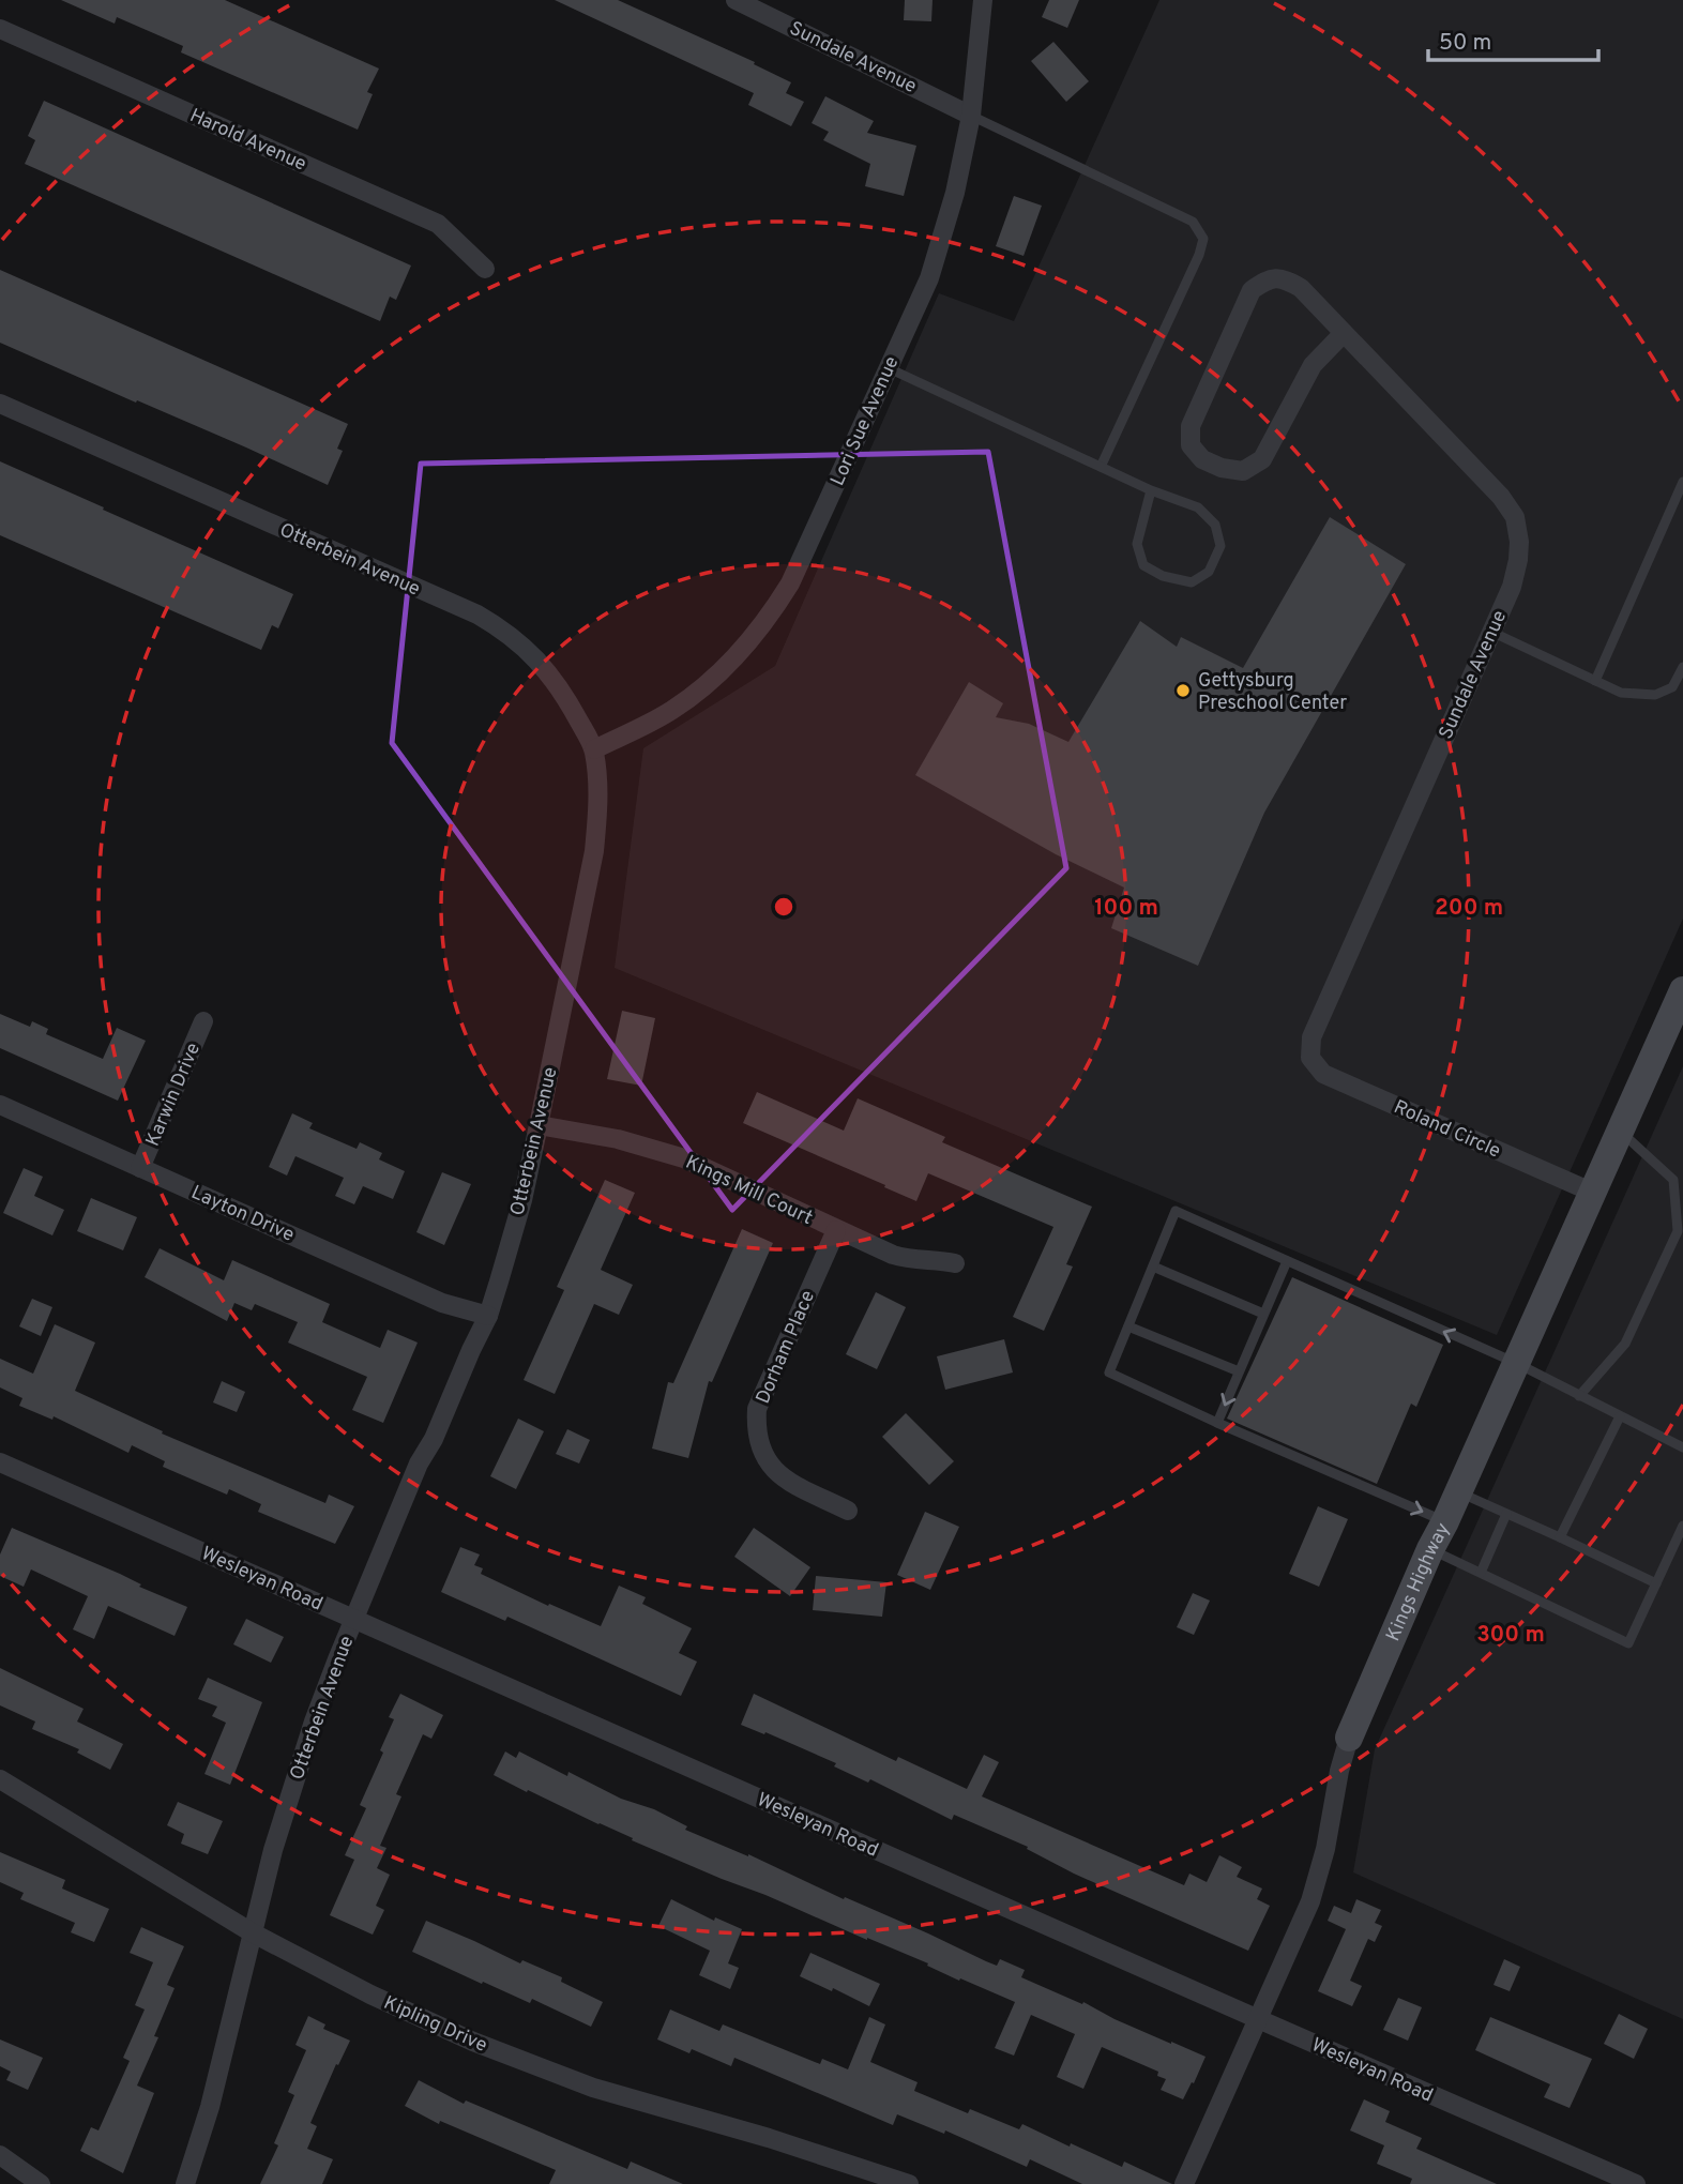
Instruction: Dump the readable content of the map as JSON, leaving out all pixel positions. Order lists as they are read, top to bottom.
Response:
{
  "streets": {
    "street": [
      "Sundale Avenue",
      "Harold Avenue",
      "Lori Sue Avenue",
      "Otterbein Avenue",
      "Karwin Drive",
      "Roland Circle",
      "Kings Mill Court",
      "Layton Drive",
      "Dorham Place",
      "Wesleyan Road",
      "Kings Highway",
      "Kipling Drive"
    ]
  },
  "crossings": [
    ["Sundale Avenue", "Lori Sue Avenue"],
    ["Sundale Avenue", "Roland Circle"],
    ["Lori Sue Avenue", "Otterbein Avenue"],
    ["Otterbein Avenue", "Kings Mill Court"],
    ["Otterbein Avenue", "Layton Drive"],
    ["Otterbein Avenue", "Wesleyan Road"],
    ["Otterbein Avenue", "Kipling Drive"],
    ["Karwin Drive", "Layton Drive"],
    ["Roland Circle", "Kings Highway"],
    ["Kings Mill Court", "Dorham Place"],
    ["Wesleyan Road", "Kings Highway"]
  ],
  "places": ["Gettysburg Preschool Center"],
  "scale_bar": "50 m",
  "rings": ["100 m", "200 m", "300 m"]
}
